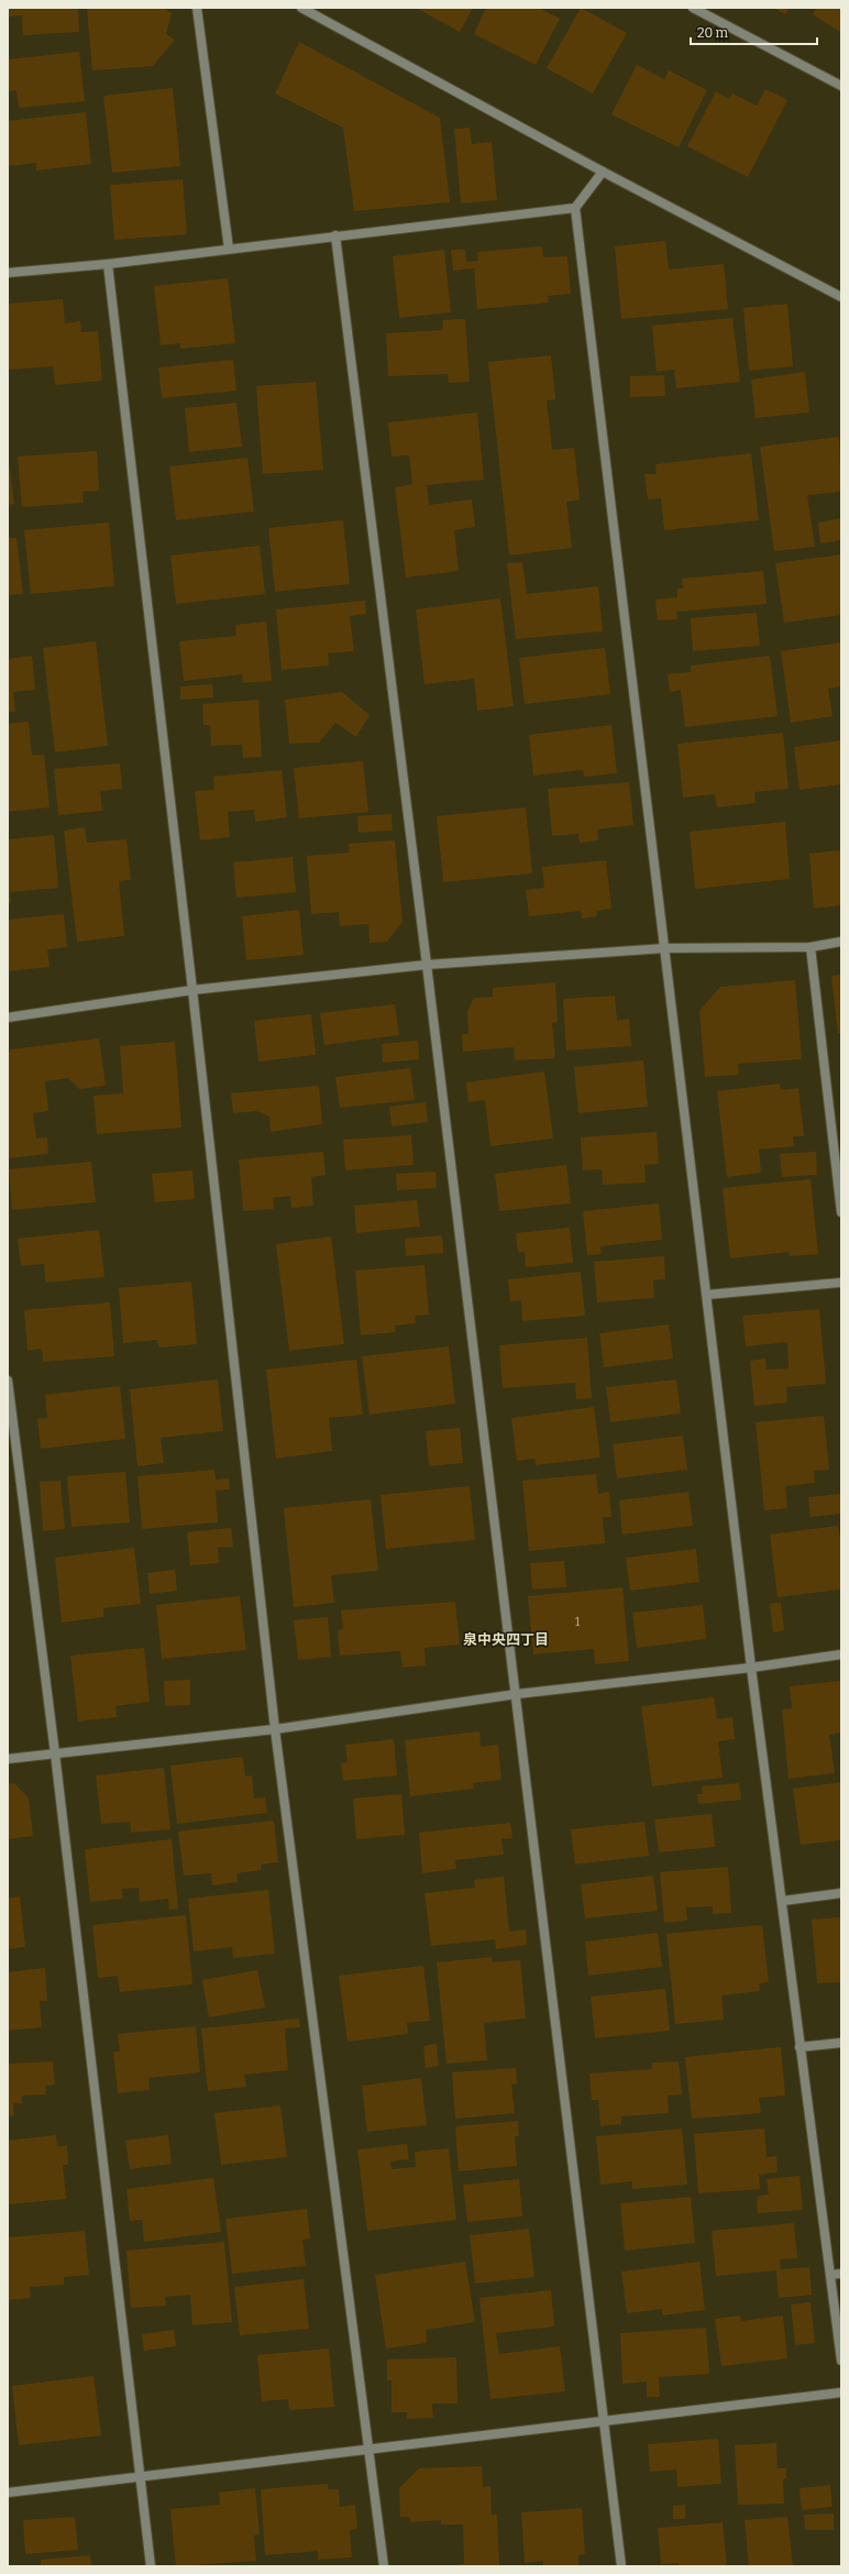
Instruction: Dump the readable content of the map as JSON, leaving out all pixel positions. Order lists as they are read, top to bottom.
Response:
{
  "districts": ["泉中央四丁目"],
  "house_numbers": ["1"],
  "scale_bar": "20 m"
}
